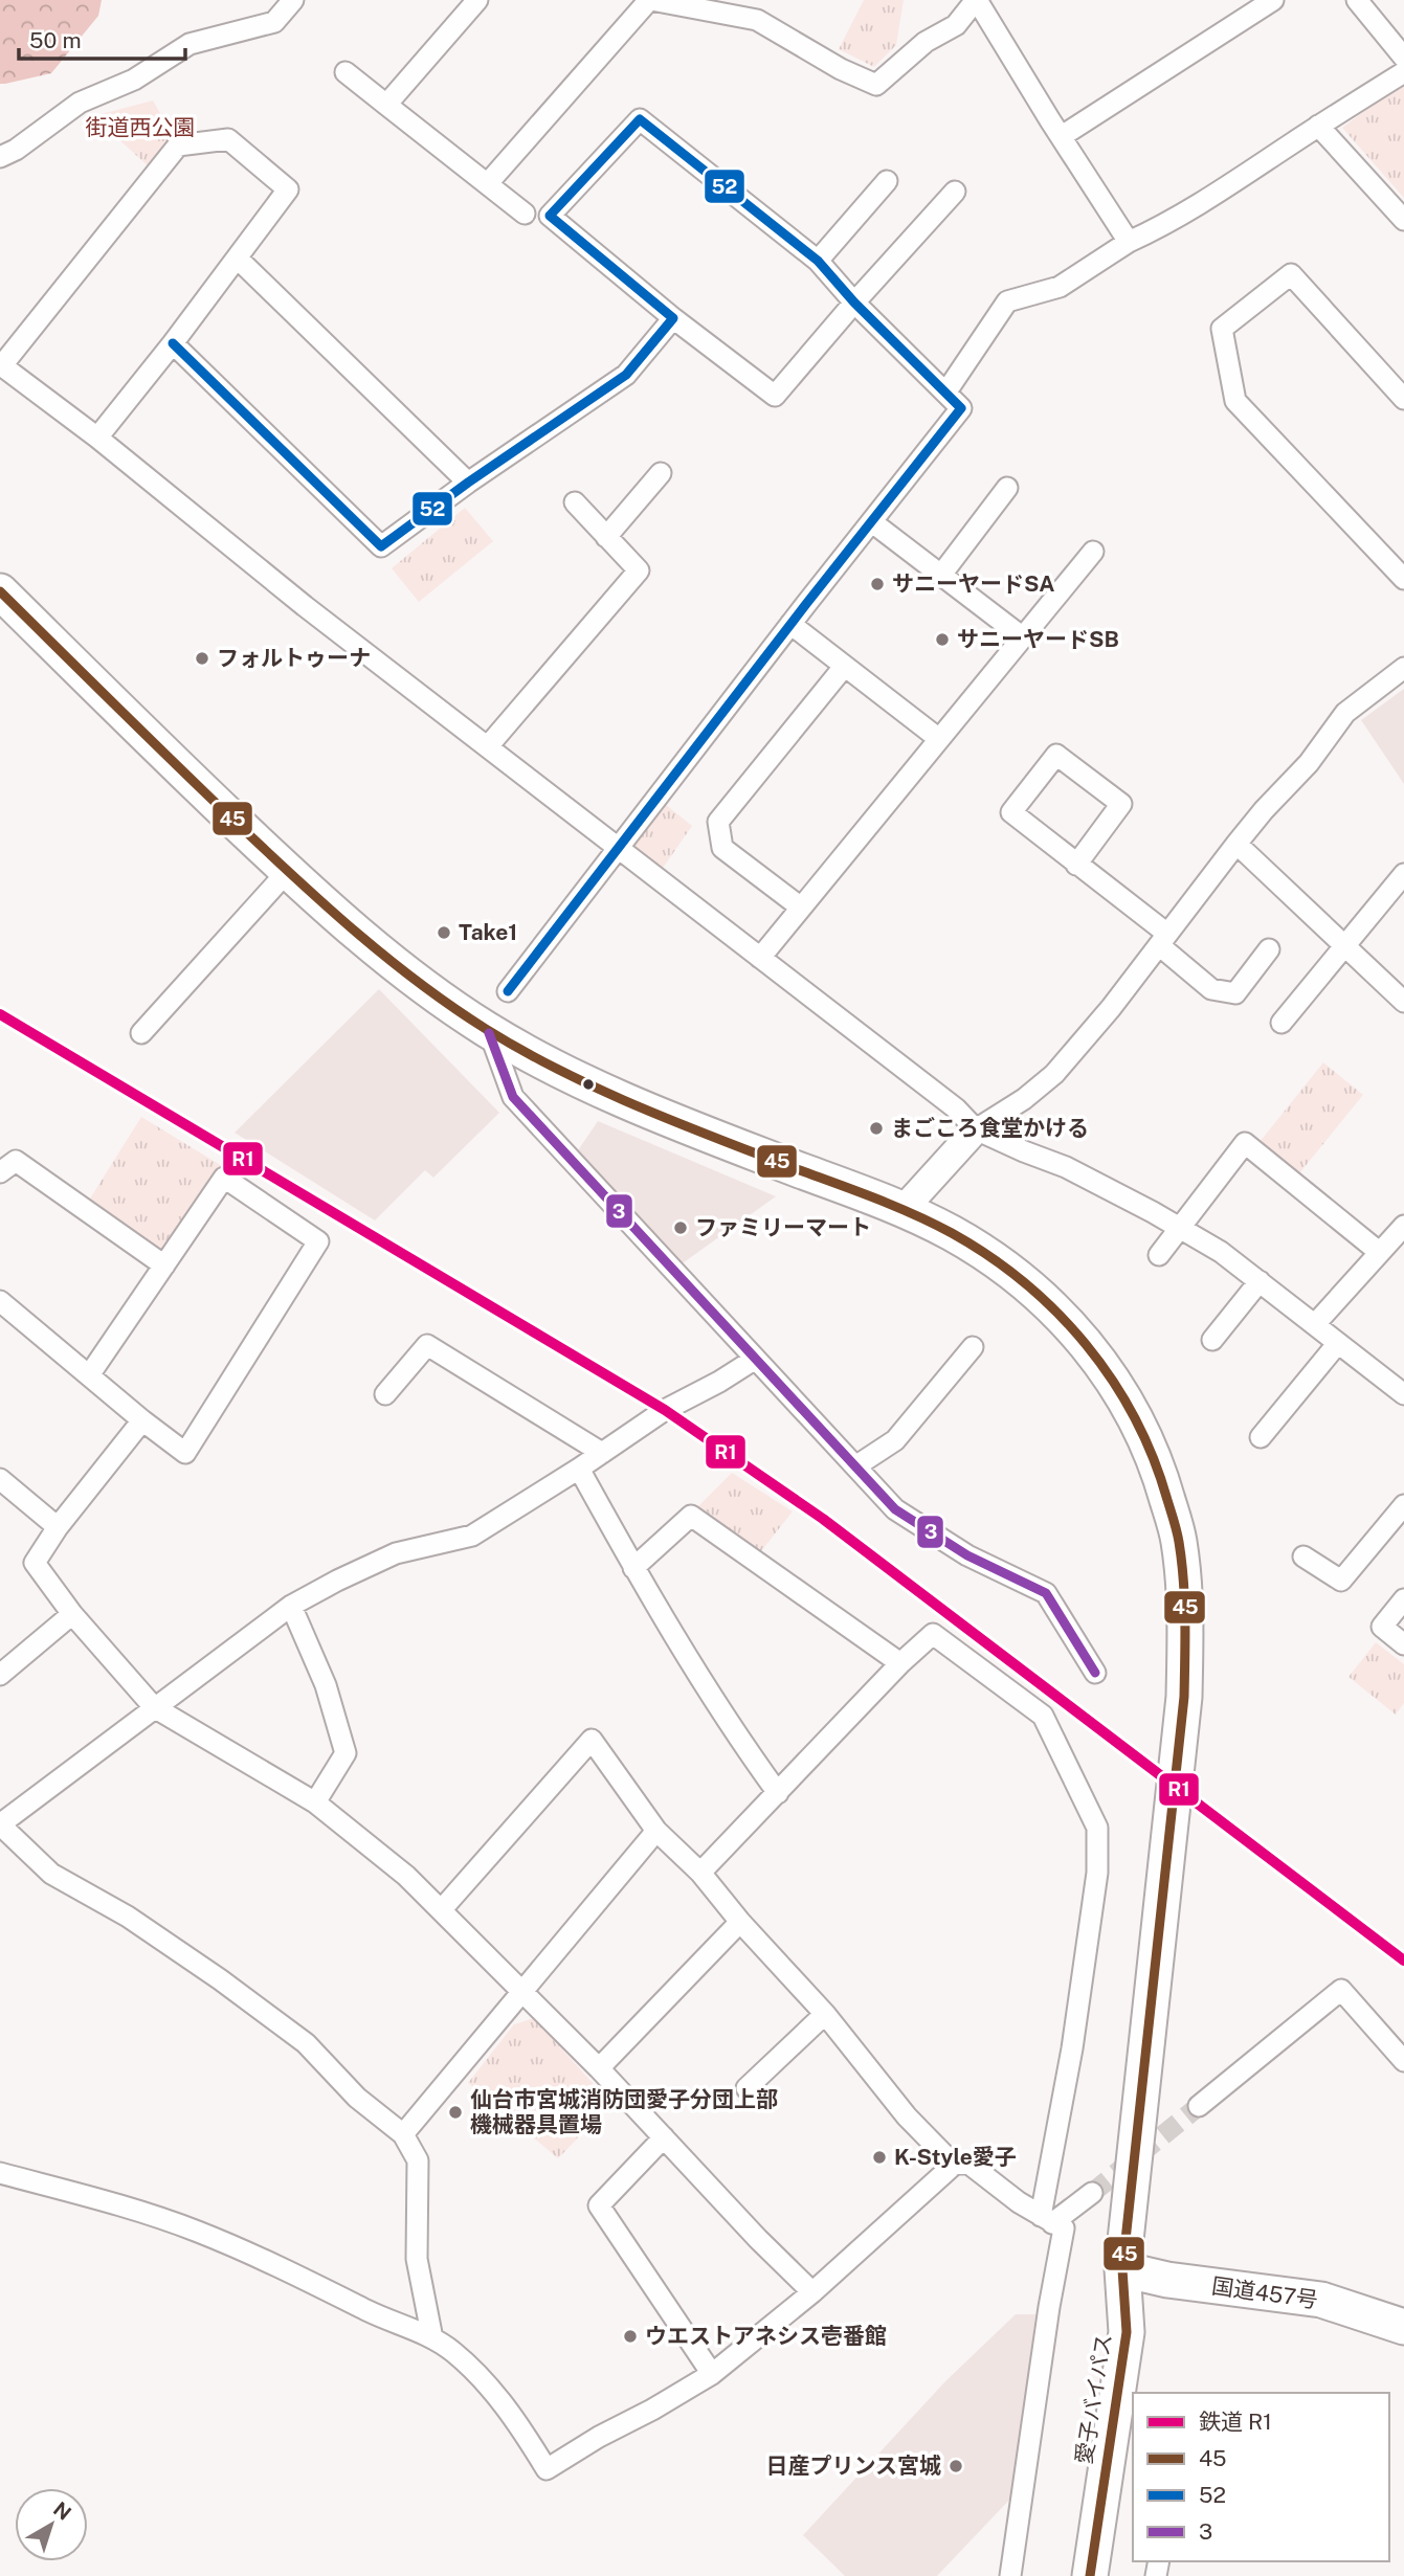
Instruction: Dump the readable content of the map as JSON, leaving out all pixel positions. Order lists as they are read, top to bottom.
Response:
{
  "streets": {
    "highway": ["国道457号", "愛子バイパス"]
  },
  "crossings": [
    ["国道457号", "愛子バイパス"]
  ],
  "parks": ["街道西公園"],
  "places": [
    "サニーヤードSA",
    "サニーヤードSB",
    "フォルトゥーナ",
    "Take1",
    "まごころ食堂かける",
    "ファミリーマート",
    "仙台市宮城消防団愛子分団上部 機械器具置場",
    "K-Style愛子",
    "ウエストアネシス壱番館",
    "日産プリンス宮城"
  ],
  "lines": [
    "transit line 52",
    "transit line 45",
    "rail line R1",
    "transit line 3"
  ],
  "legend": [
    "鉄道 R1",
    "45",
    "52",
    "3"
  ],
  "scale_bar": "50 m",
  "north": "top right"
}
